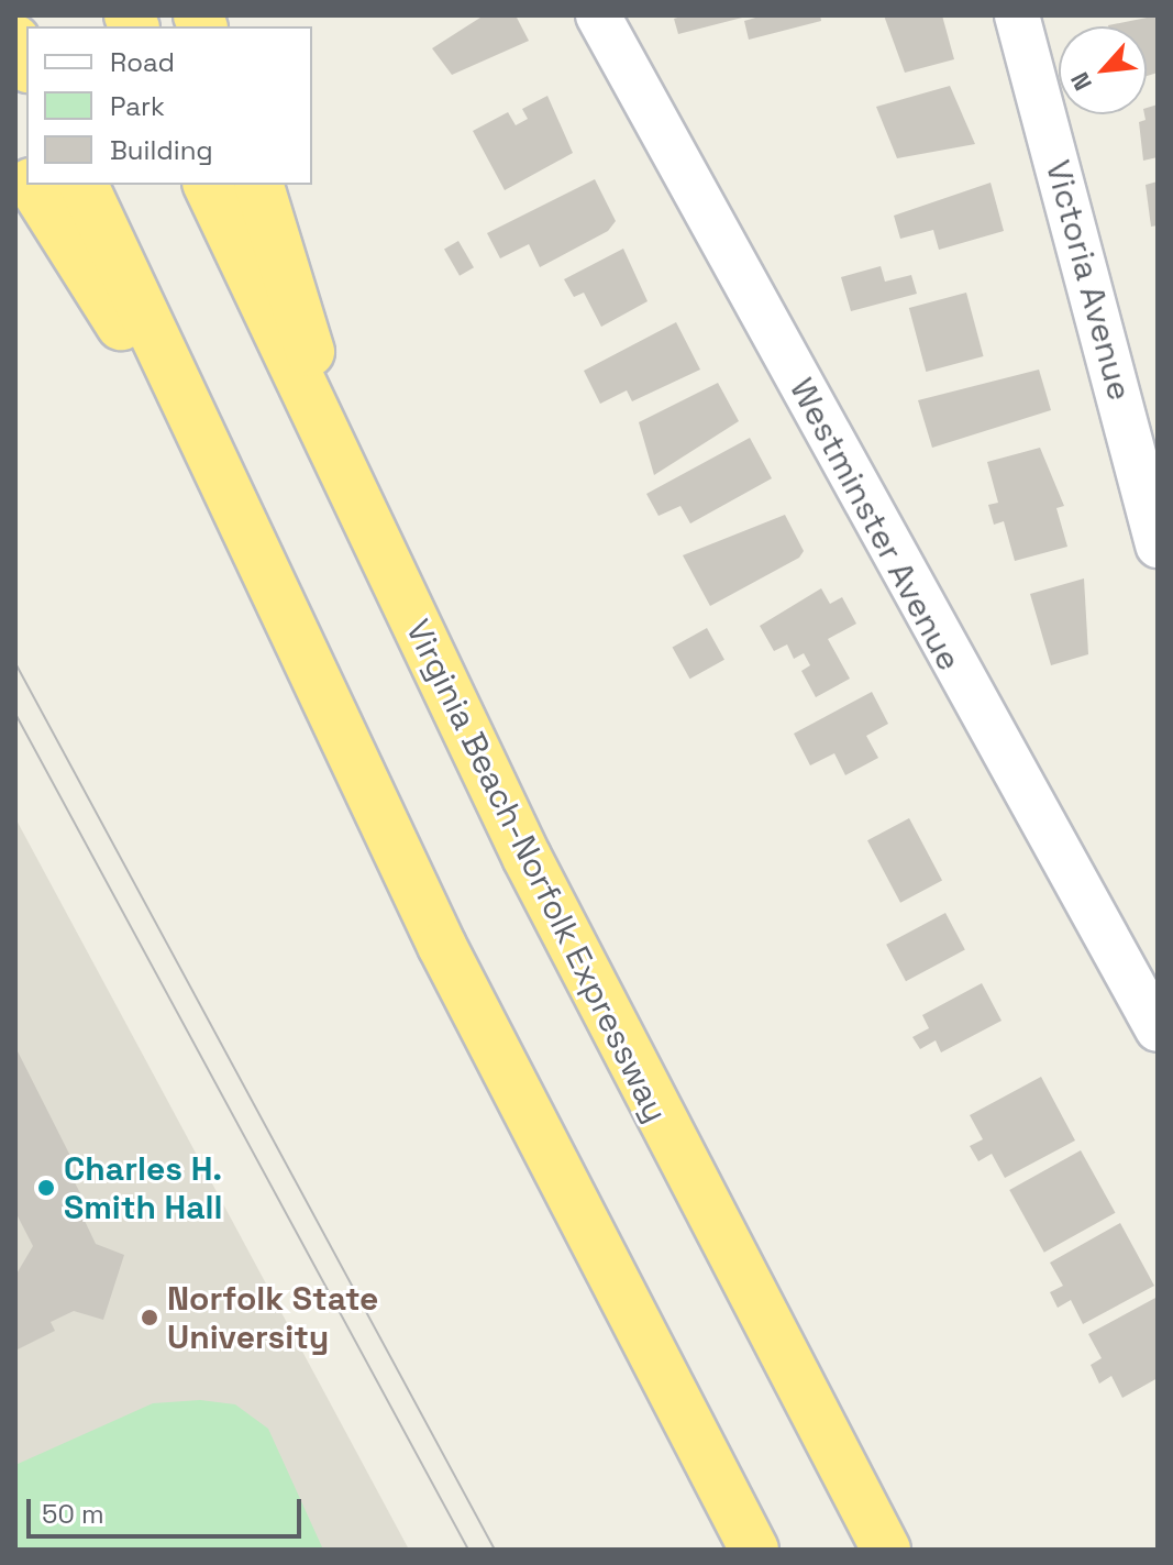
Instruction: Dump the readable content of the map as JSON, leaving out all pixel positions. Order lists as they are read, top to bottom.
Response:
{
  "streets": {
    "highway": ["Virginia Beach-Norfolk Expressway"],
    "street": ["Victoria Avenue", "Westminster Avenue"]
  },
  "places": ["Charles H. Smith Hall", "Norfolk State University"],
  "legend": ["Road", "Park", "Building"],
  "scale_bar": "50 m",
  "north": "bottom left"
}
